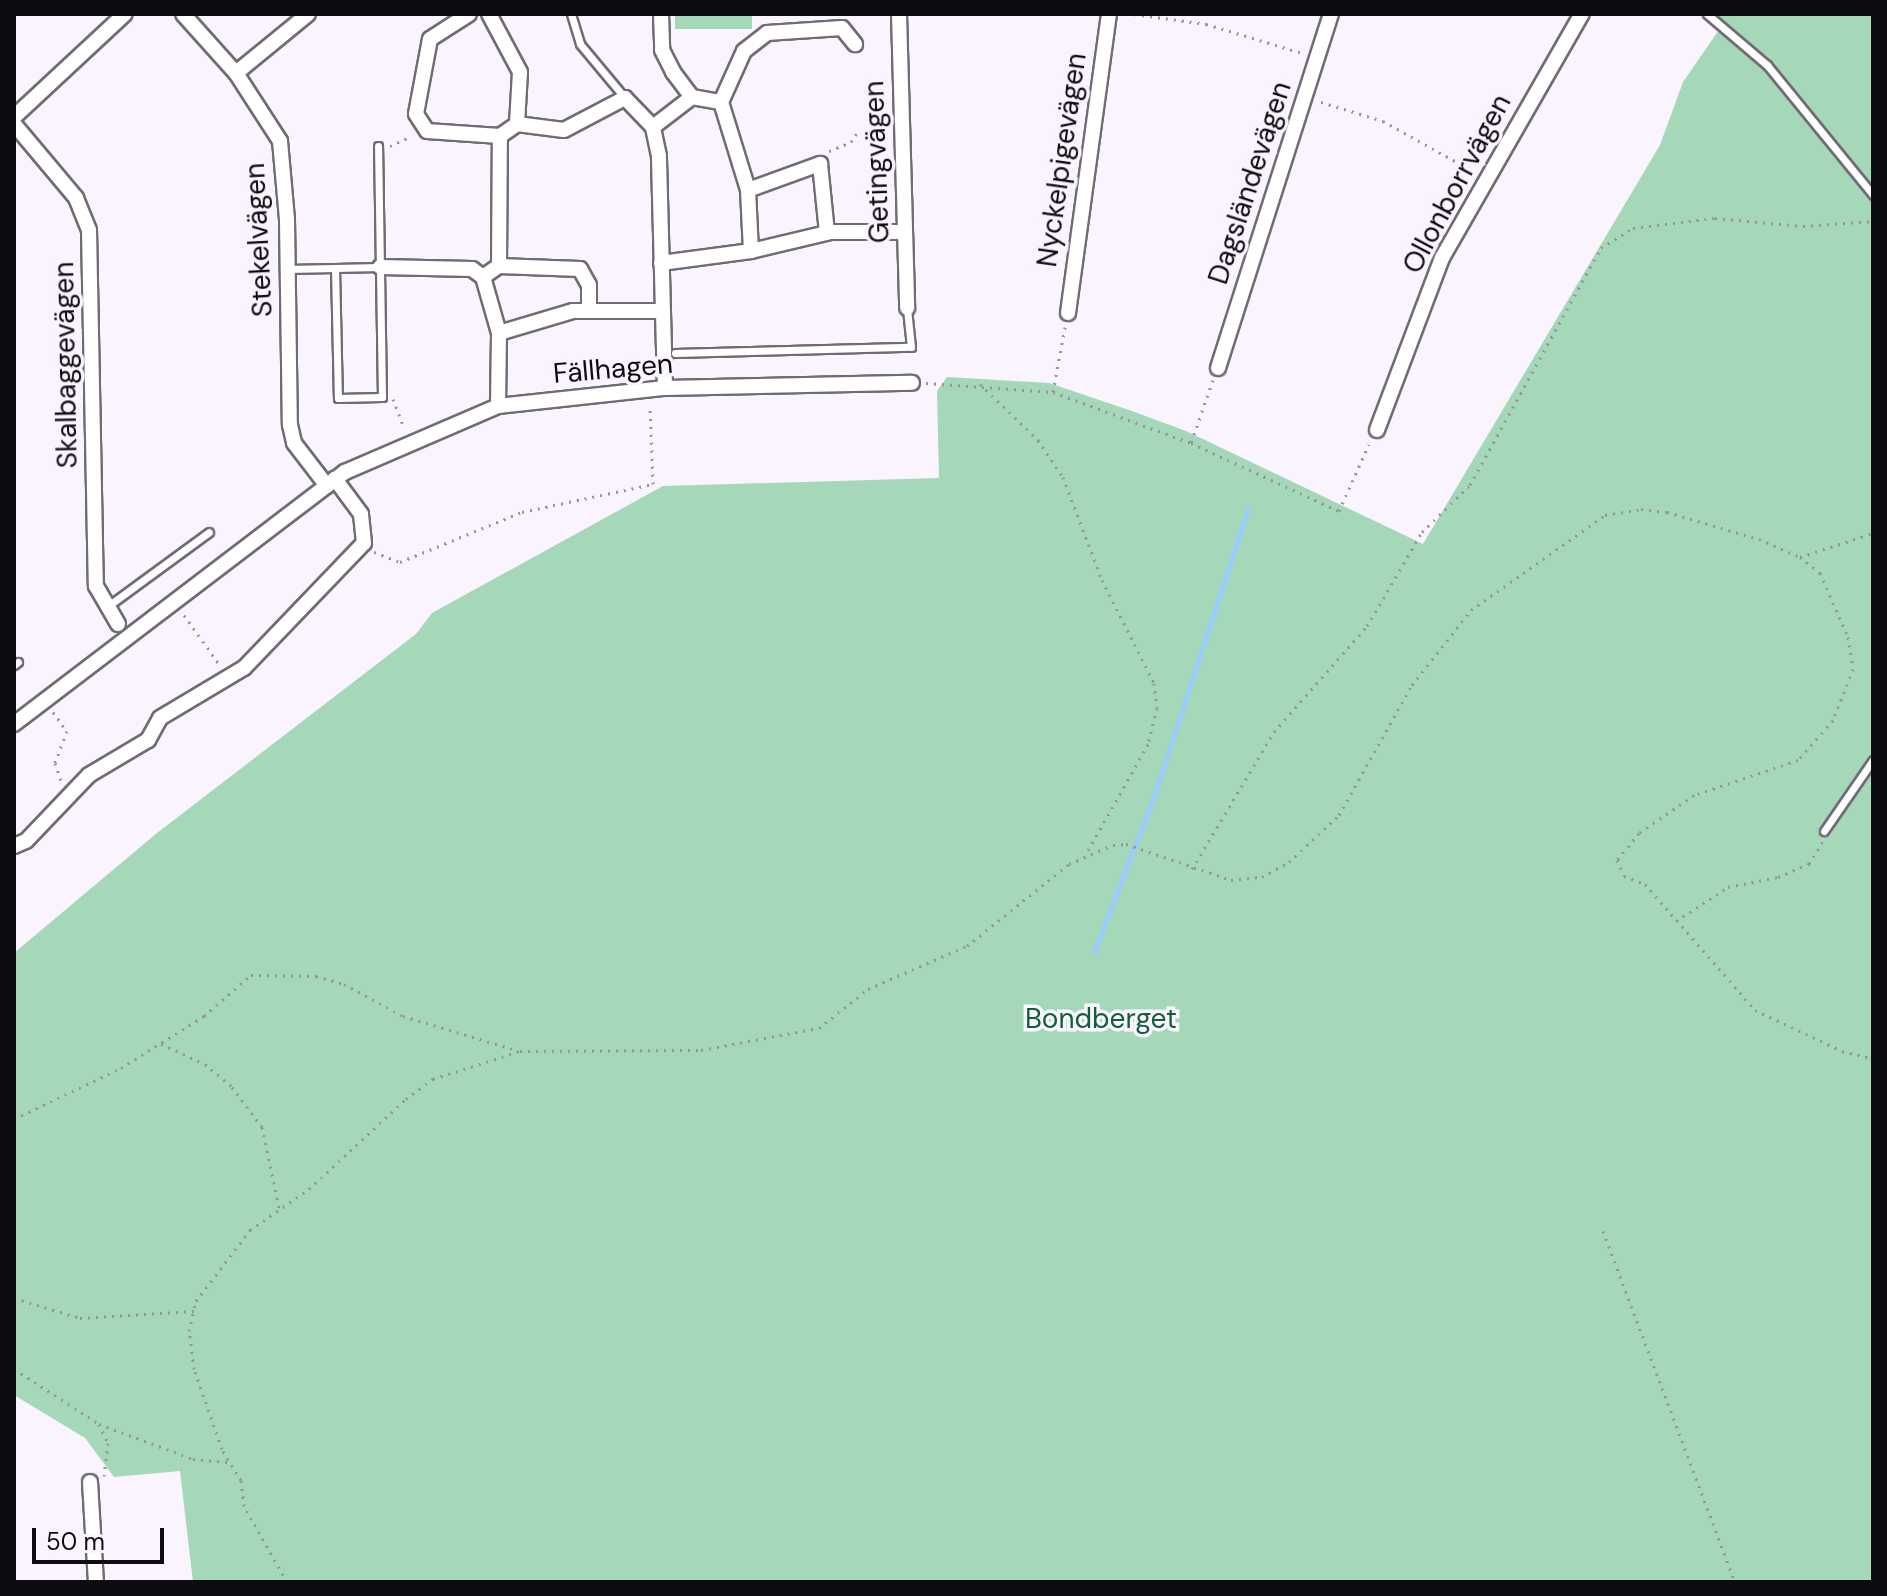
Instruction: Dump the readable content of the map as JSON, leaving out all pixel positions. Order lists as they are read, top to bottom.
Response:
{
  "streets": {
    "street": [
      "Nyckelpigevägen",
      "Getingvägen",
      "Dagsländevägen",
      "Ollonborrvägen",
      "Stekelvägen",
      "Skalbaggevägen",
      "Fällhagen"
    ]
  },
  "crossings": [
    ["Stekelvägen", "Fällhagen"]
  ],
  "parks": ["Bondberget"],
  "scale_bar": "50 m"
}
